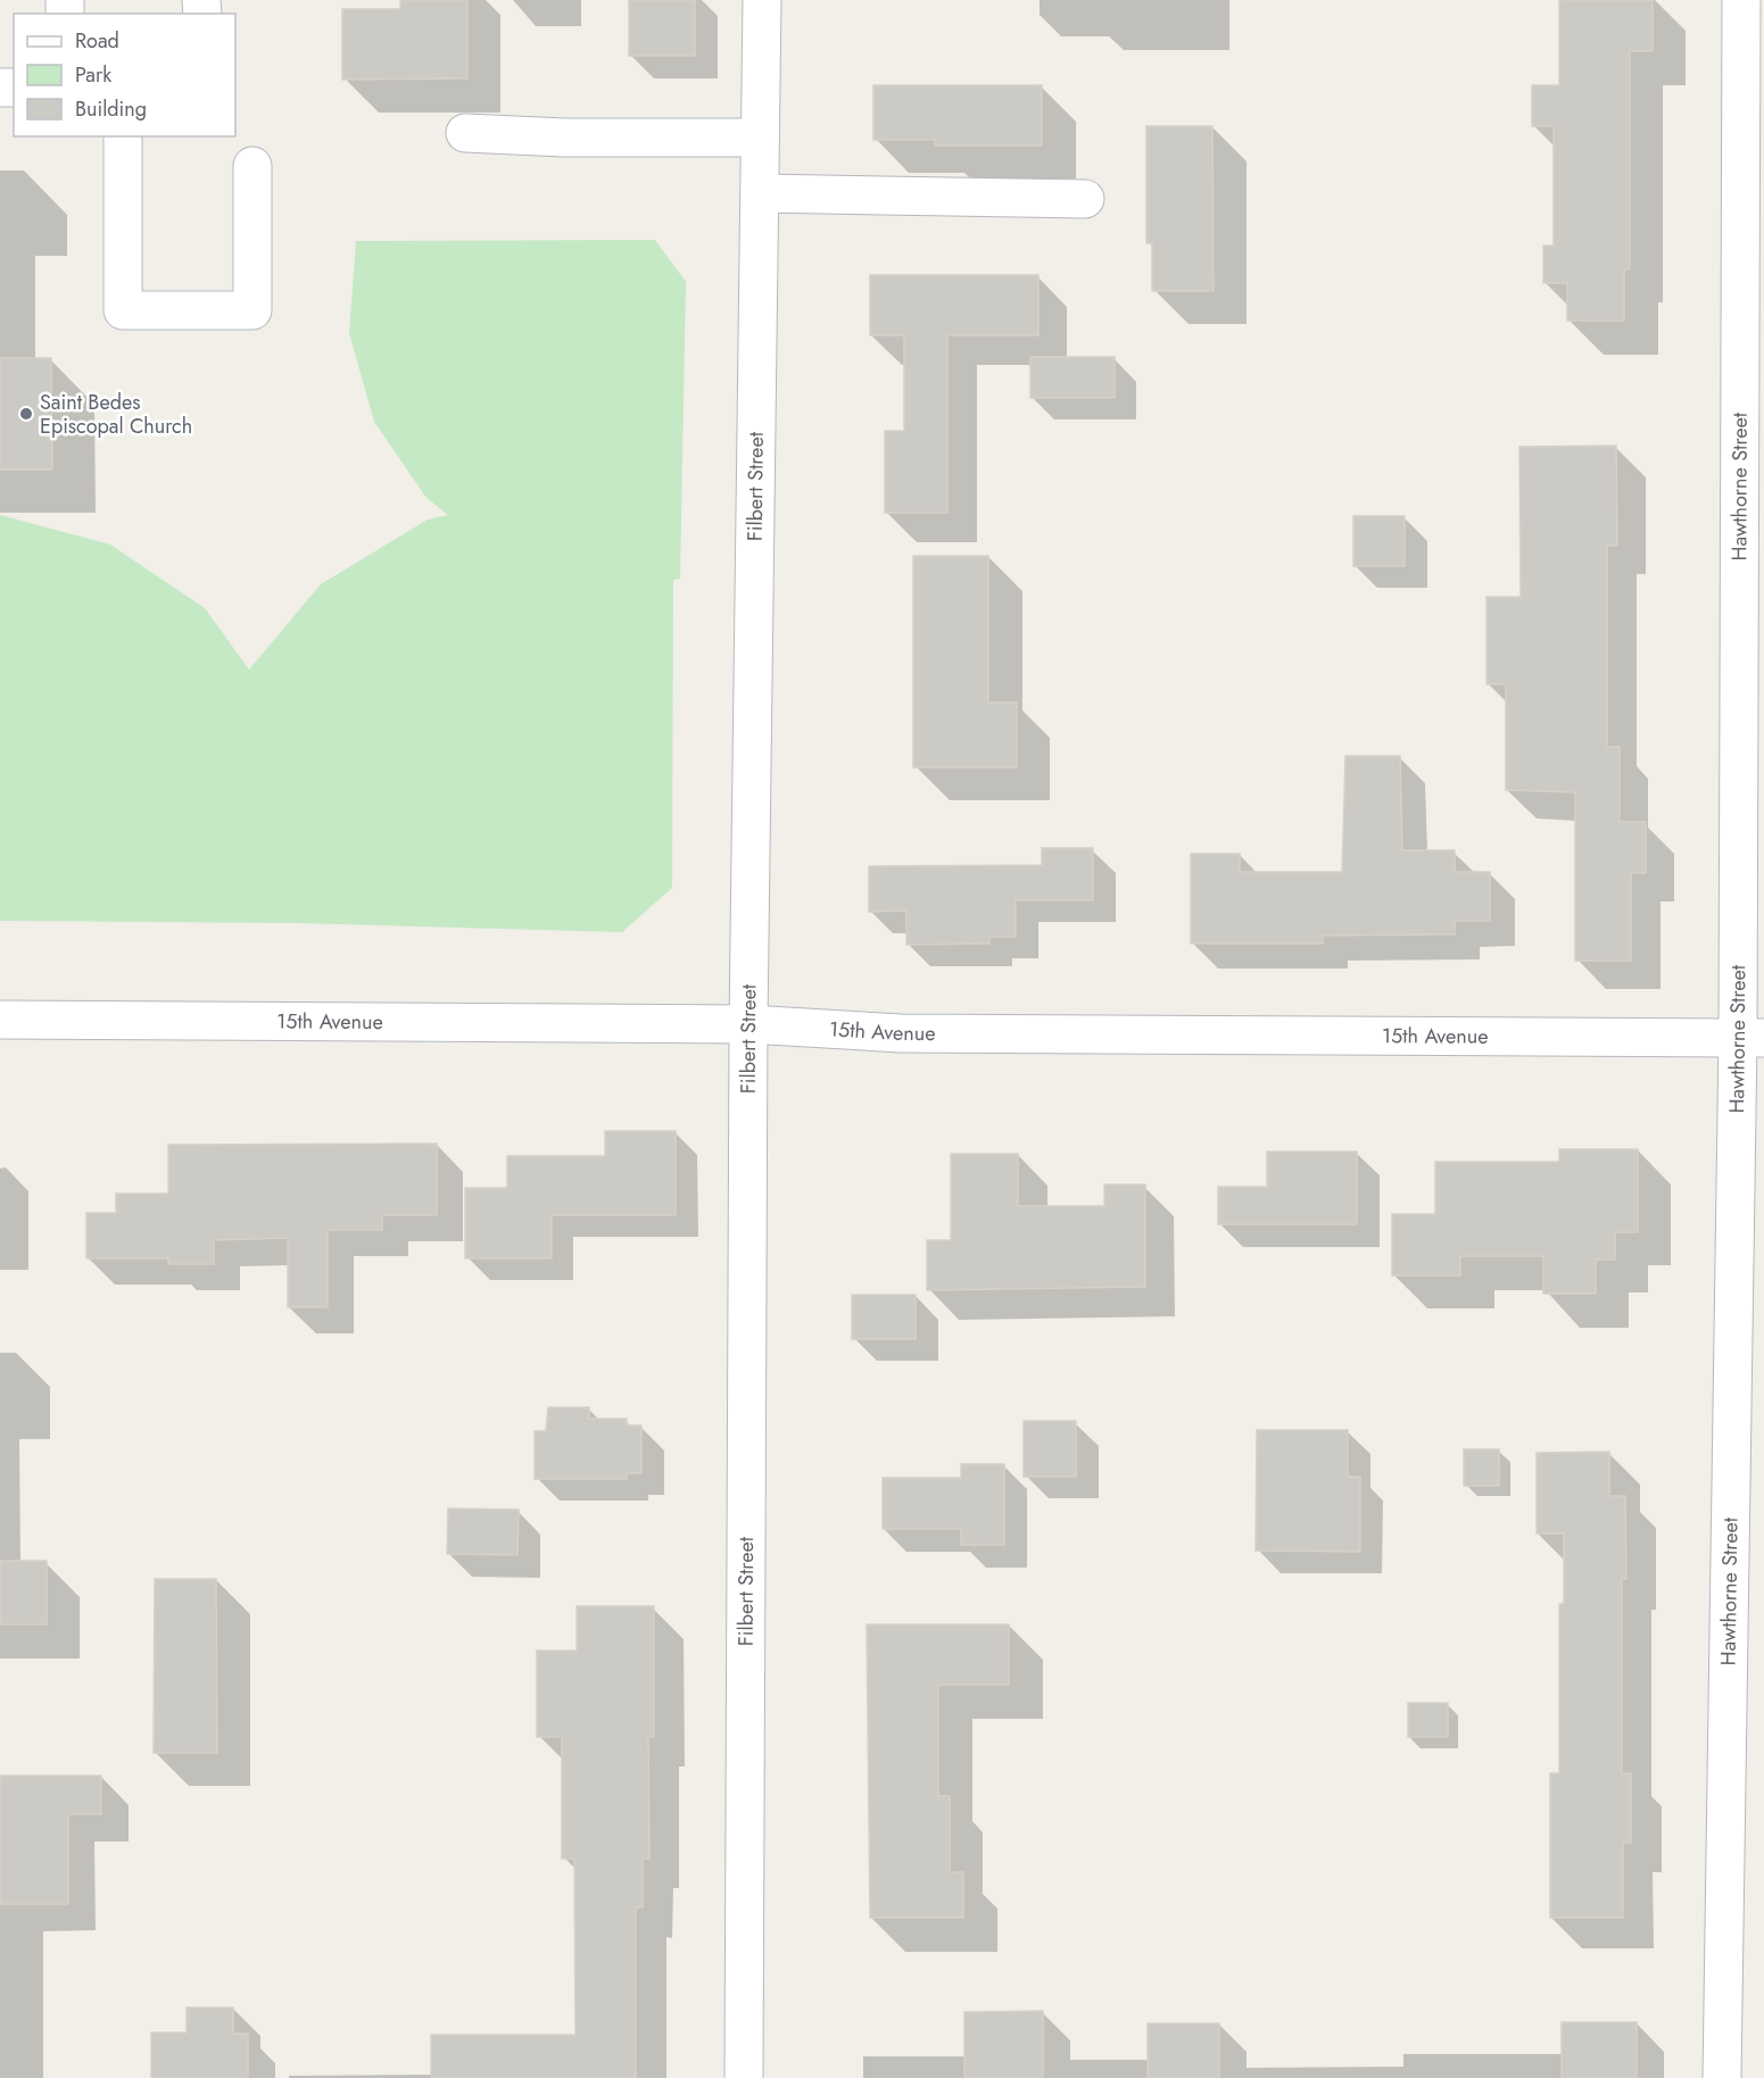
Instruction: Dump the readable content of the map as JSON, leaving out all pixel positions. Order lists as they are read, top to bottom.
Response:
{
  "streets": {
    "street": ["Filbert Street", "Hawthorne Street", "15th Avenue"]
  },
  "crossings": [
    ["Filbert Street", "15th Avenue"],
    ["Hawthorne Street", "15th Avenue"]
  ],
  "places": ["Saint Bedes Episcopal Church"],
  "legend": ["Road", "Park", "Building"]
}
